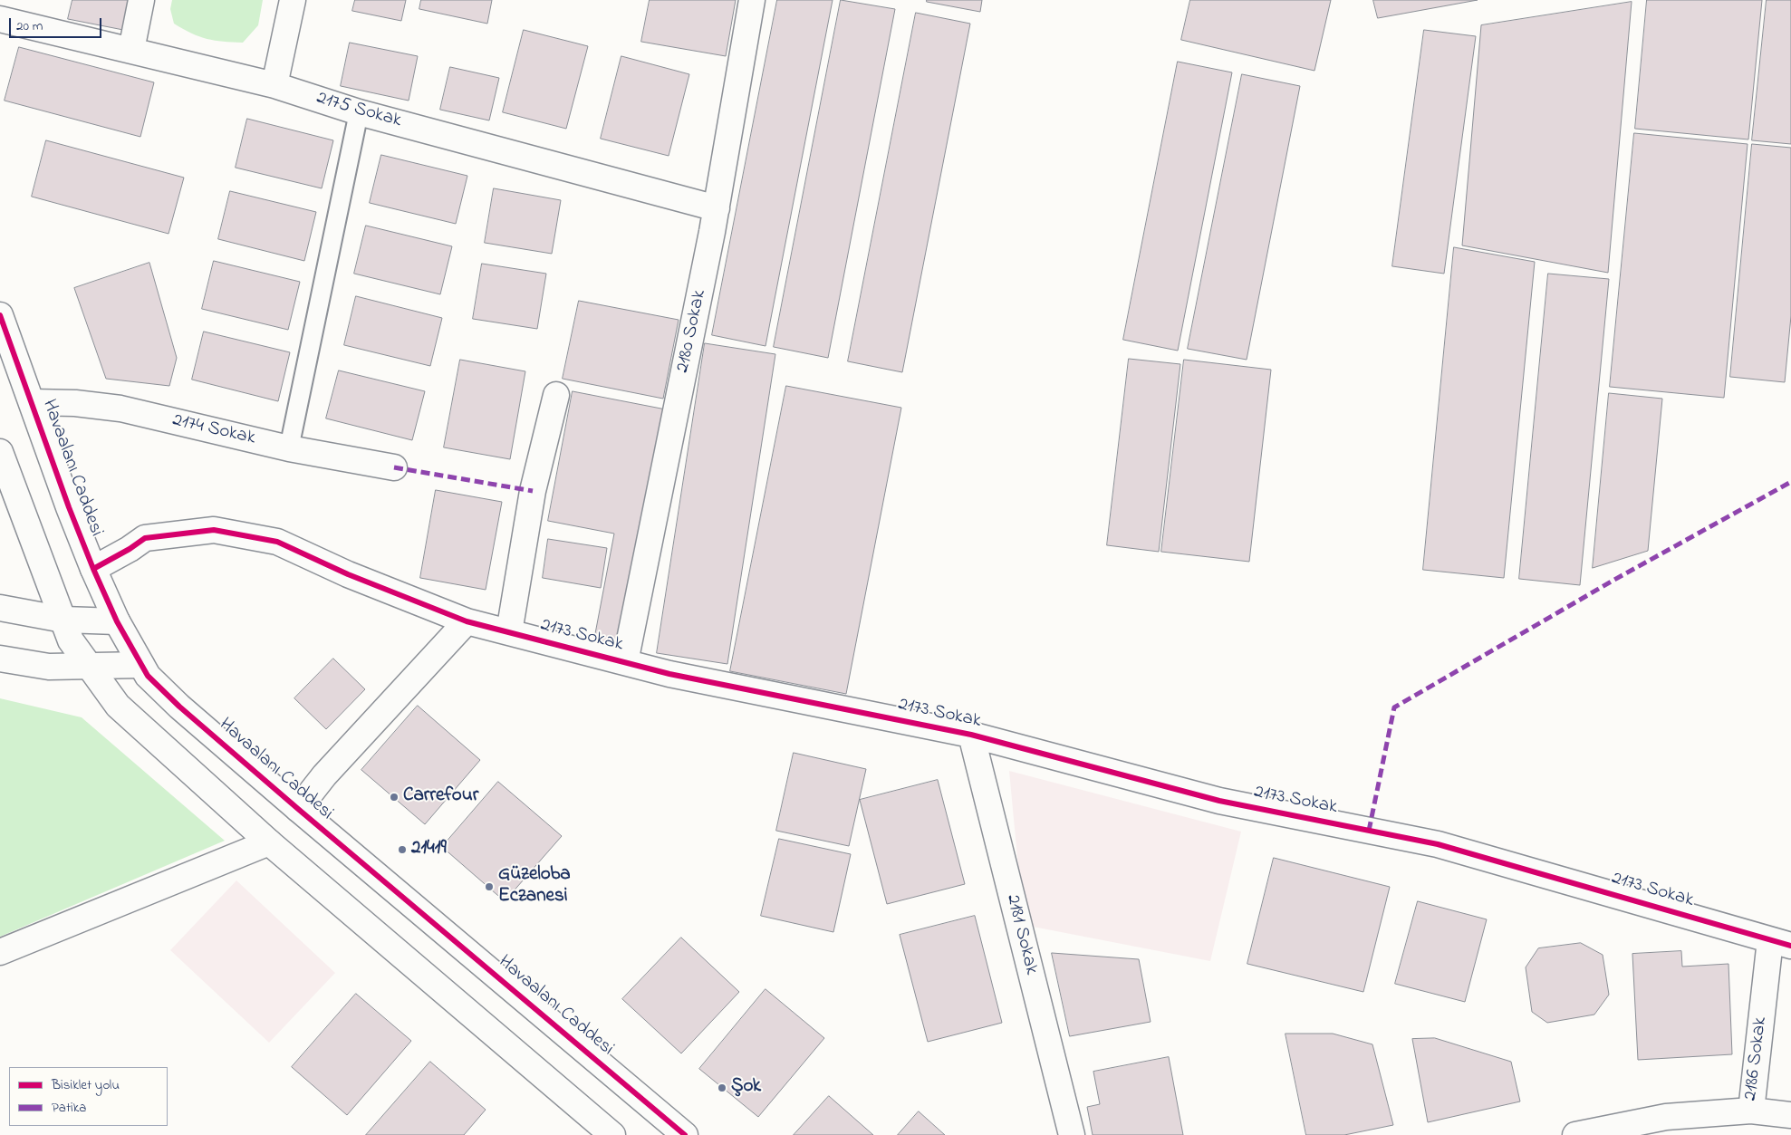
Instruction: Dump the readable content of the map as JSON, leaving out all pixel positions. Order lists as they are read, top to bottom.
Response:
{
  "streets": {
    "street": [
      "2175 Sokak",
      "2180 Sokak",
      "2174 Sokak",
      "Havaalanı Caddesi",
      "2173 Sokak",
      "2181 Sokak",
      "2186 Sokak"
    ]
  },
  "crossings": [
    ["2175 Sokak", "2180 Sokak"],
    ["2180 Sokak", "2173 Sokak"],
    ["2174 Sokak", "Havaalanı Caddesi"],
    ["Havaalanı Caddesi", "2173 Sokak"],
    ["2173 Sokak", "2181 Sokak"],
    ["2173 Sokak", "2186 Sokak"]
  ],
  "places": [
    "Carrefour",
    "21419",
    "Güzeloba Eczanesi",
    "Şok"
  ],
  "legend": ["Bisiklet yolu", "Patika"],
  "scale_bar": "20 m"
}
